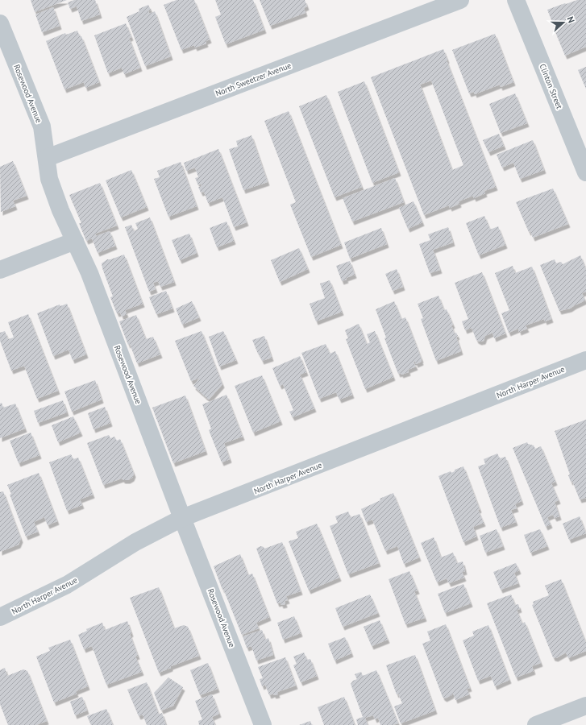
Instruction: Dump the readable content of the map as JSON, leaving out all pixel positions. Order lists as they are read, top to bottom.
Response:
{
  "streets": {
    "street": [
      "North Sweetzer Avenue",
      "Clinton Street",
      "Rosewood Avenue",
      "North Harper Avenue"
    ]
  },
  "crossings": [
    ["North Sweetzer Avenue", "Rosewood Avenue"],
    ["Rosewood Avenue", "North Harper Avenue"]
  ],
  "north": "right"
}
